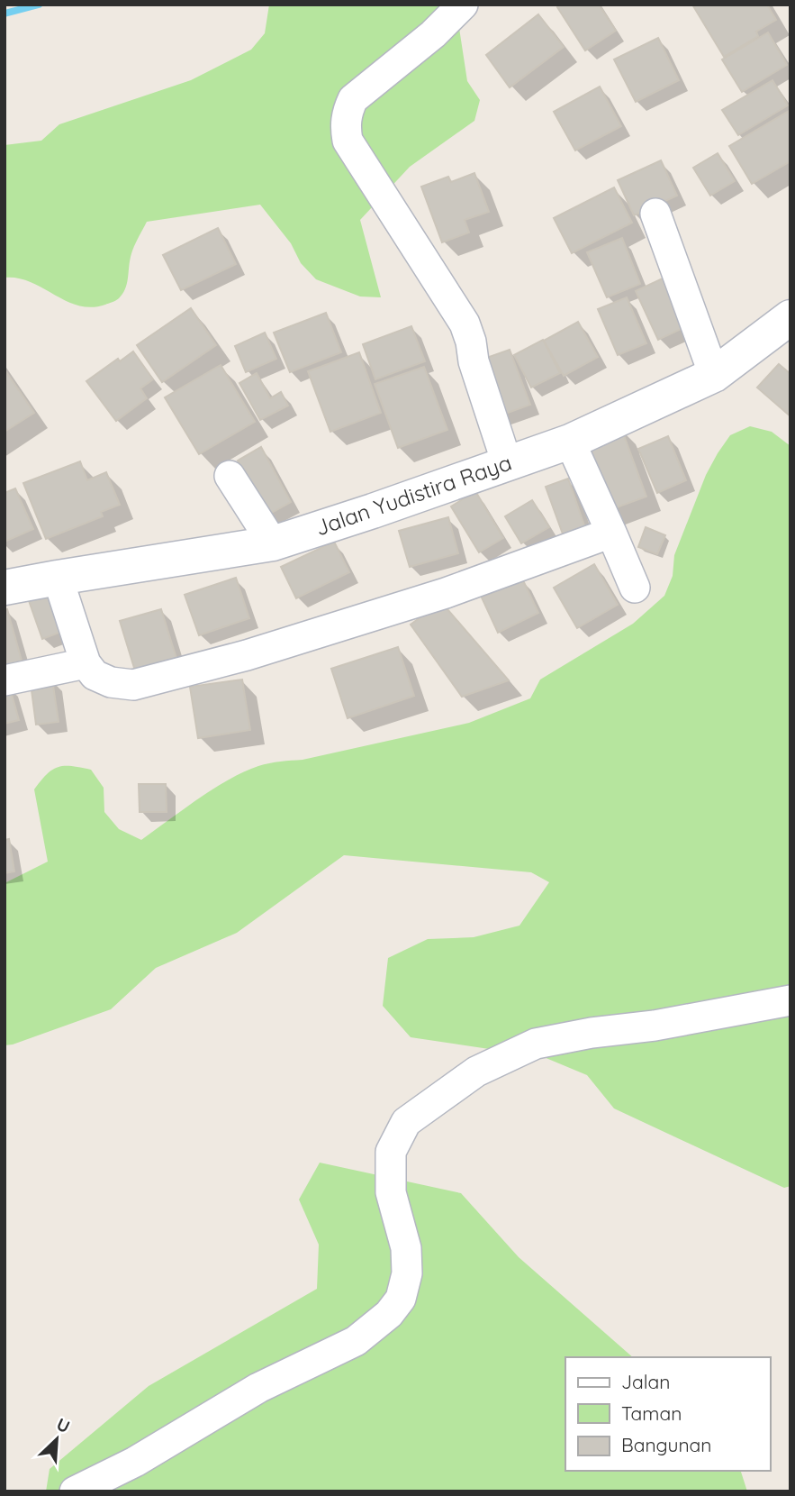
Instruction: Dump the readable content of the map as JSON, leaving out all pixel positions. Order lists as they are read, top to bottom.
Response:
{
  "streets": {
    "street": ["Jalan Yudistira Raya"]
  },
  "legend": ["Jalan", "Taman", "Bangunan"],
  "north": "top right"
}
